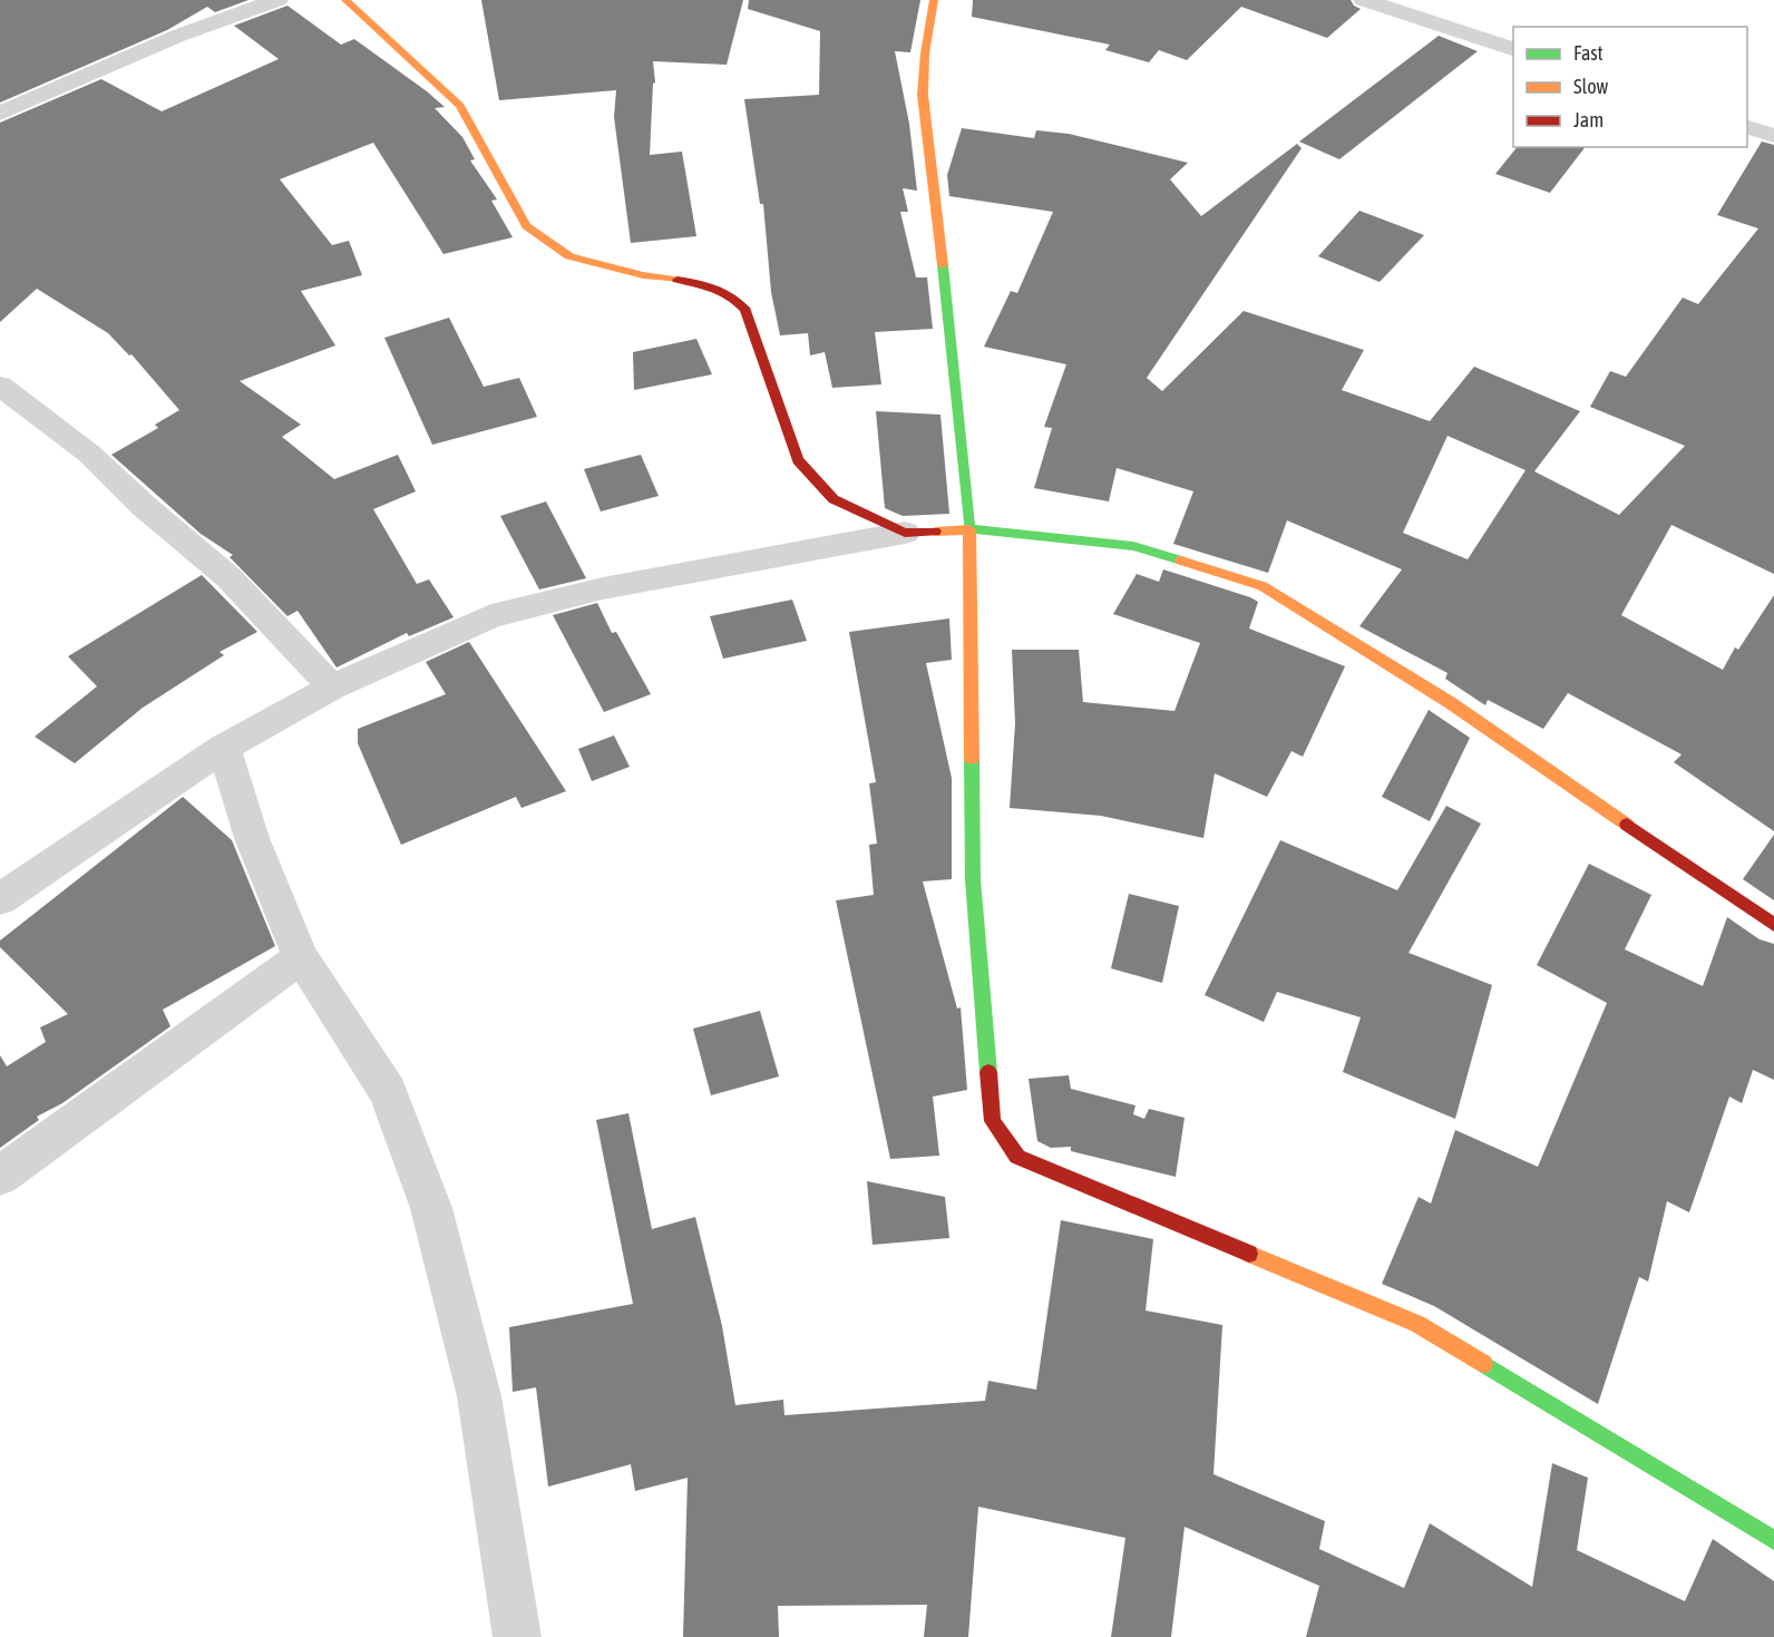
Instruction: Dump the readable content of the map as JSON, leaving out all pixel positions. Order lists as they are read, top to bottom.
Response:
{
  "legend": ["Fast", "Slow", "Jam"]
}
